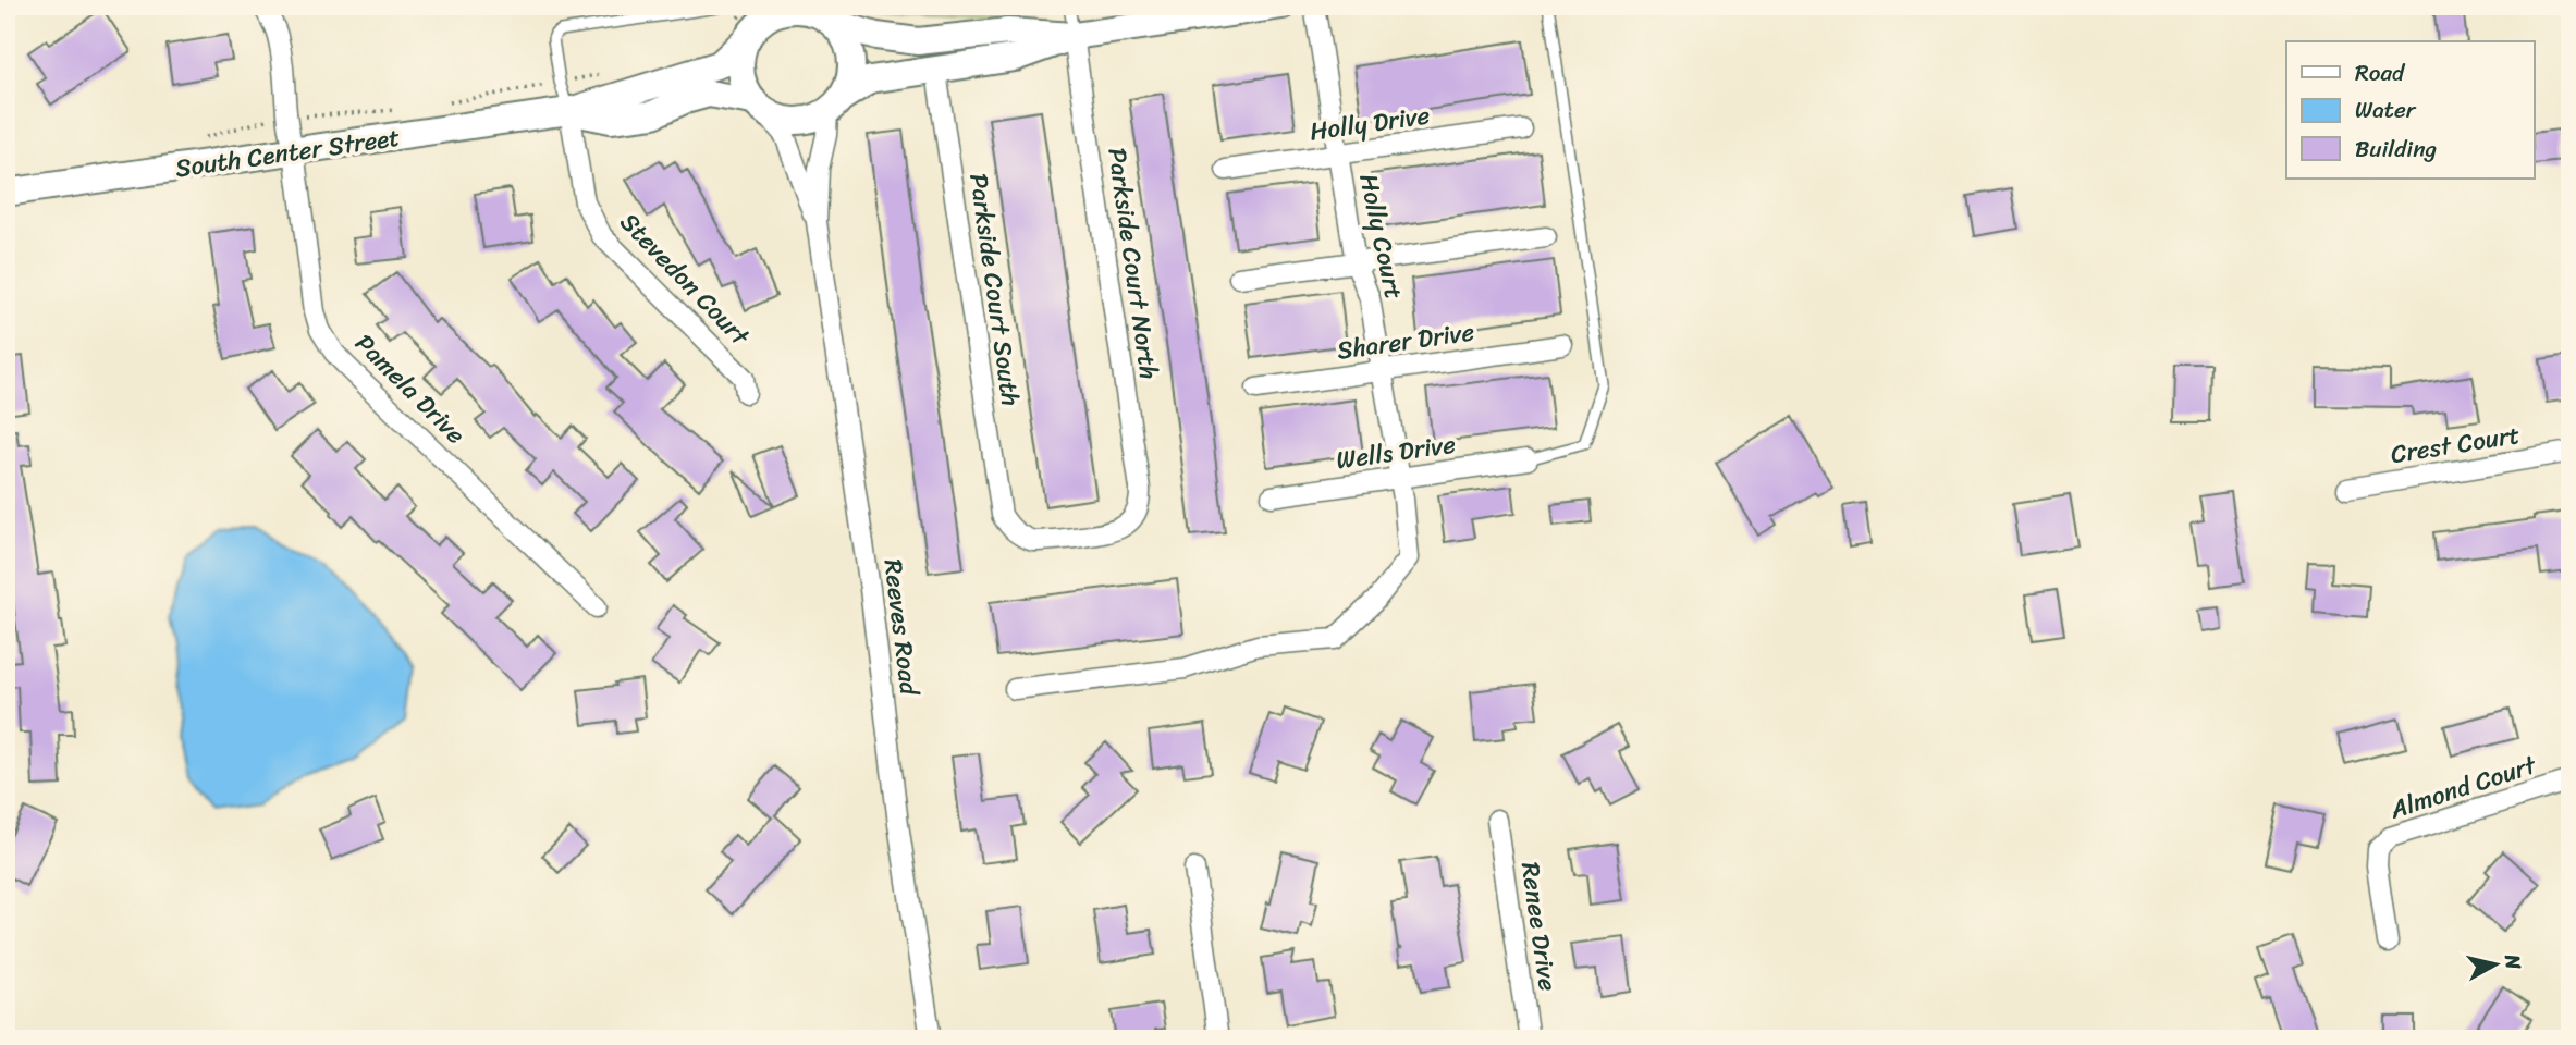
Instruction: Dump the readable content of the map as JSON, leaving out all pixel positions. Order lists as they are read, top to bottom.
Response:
{
  "streets": {
    "main road": ["South Center Street"],
    "street": [
      "Holly Drive",
      "Holly Court",
      "Parkside Court North",
      "Stevedon Court",
      "Parkside Court South",
      "Sharer Drive",
      "Pamela Drive",
      "Crest Court",
      "Wells Drive",
      "Reeves Road",
      "Almond Court",
      "Renee Drive"
    ]
  },
  "crossings": [
    ["Holly Drive", "Holly Court"],
    ["South Center Street", "Stevedon Court"],
    ["South Center Street", "Pamela Drive"],
    ["South Center Street", "Reeves Road"],
    ["Holly Court", "Sharer Drive"],
    ["Holly Court", "Wells Drive"],
    ["Parkside Court North", "Parkside Court South"]
  ],
  "legend": ["Road", "Water", "Building"],
  "north": "right"
}
